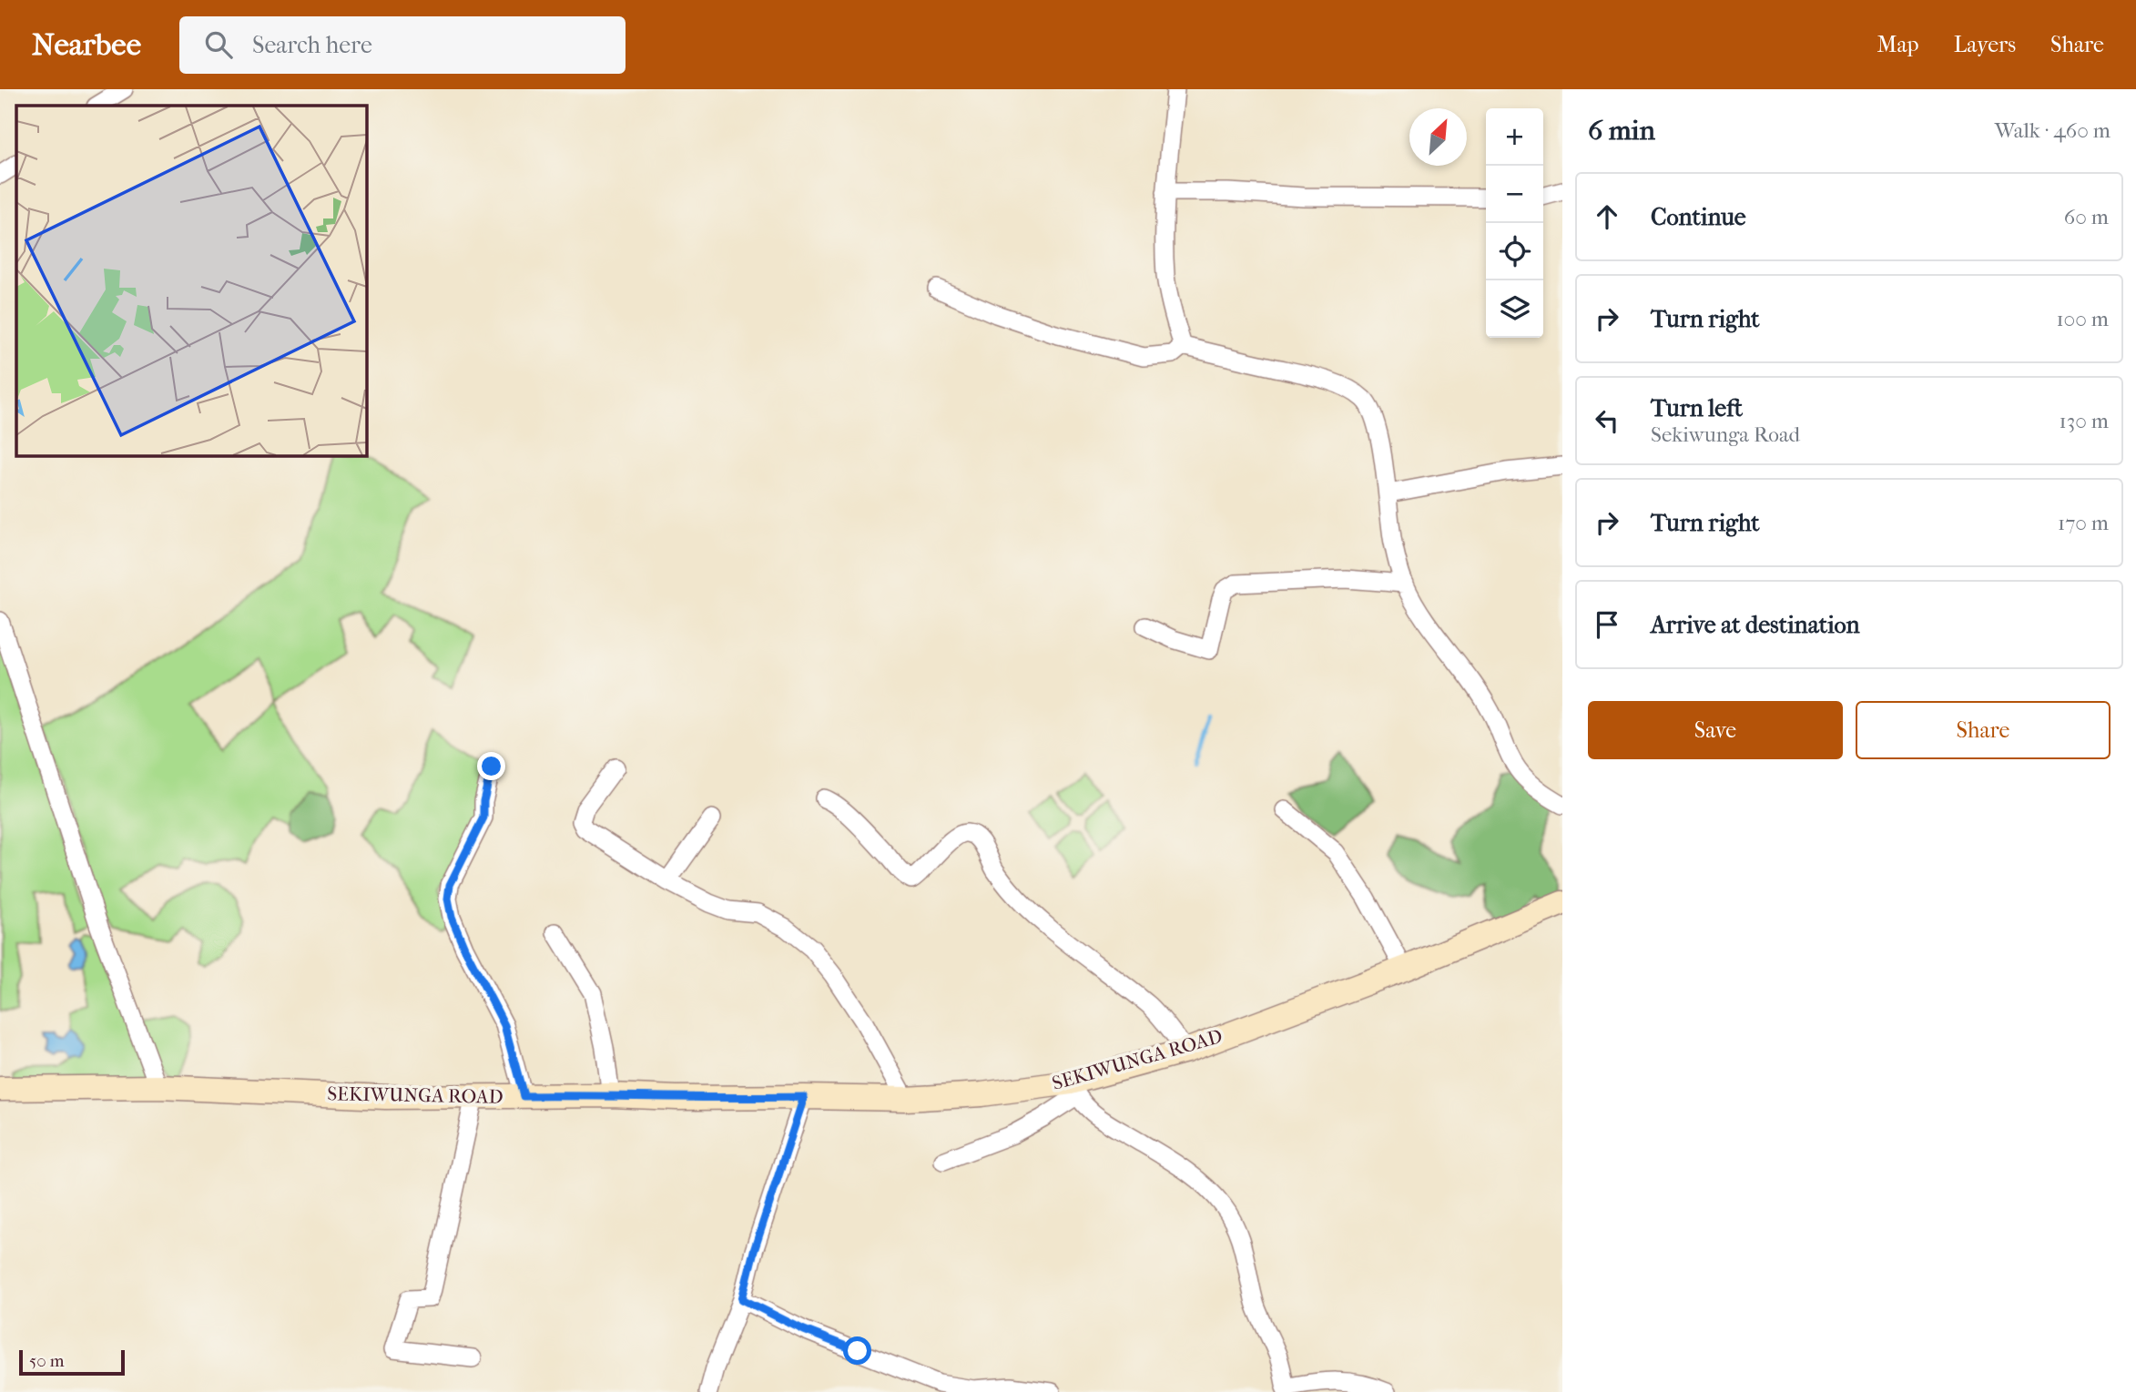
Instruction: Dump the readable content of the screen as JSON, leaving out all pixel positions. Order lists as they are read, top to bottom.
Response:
{
  "streets": {
    "main road": ["SEKIWUNGA ROAD"]
  },
  "scale_bar": "50 m",
  "north": "top right",
  "page": {
    "header": "Nearbee",
    "search": "Search here",
    "nav": ["Map", "Layers", "Share"],
    "heading": ["6 min", "Walk · 460 m"],
    "map_buttons": ["+", "−"],
    "list": [
      ["Continue", "60 m"],
      ["Turn right", "100 m"],
      ["Turn left", "Sekiwunga Road", "130 m"],
      ["Turn right", "170 m"],
      "Arrive at destination"
    ],
    "buttons": ["Save", "Share"],
    "scale": "50 m"
  }
}
